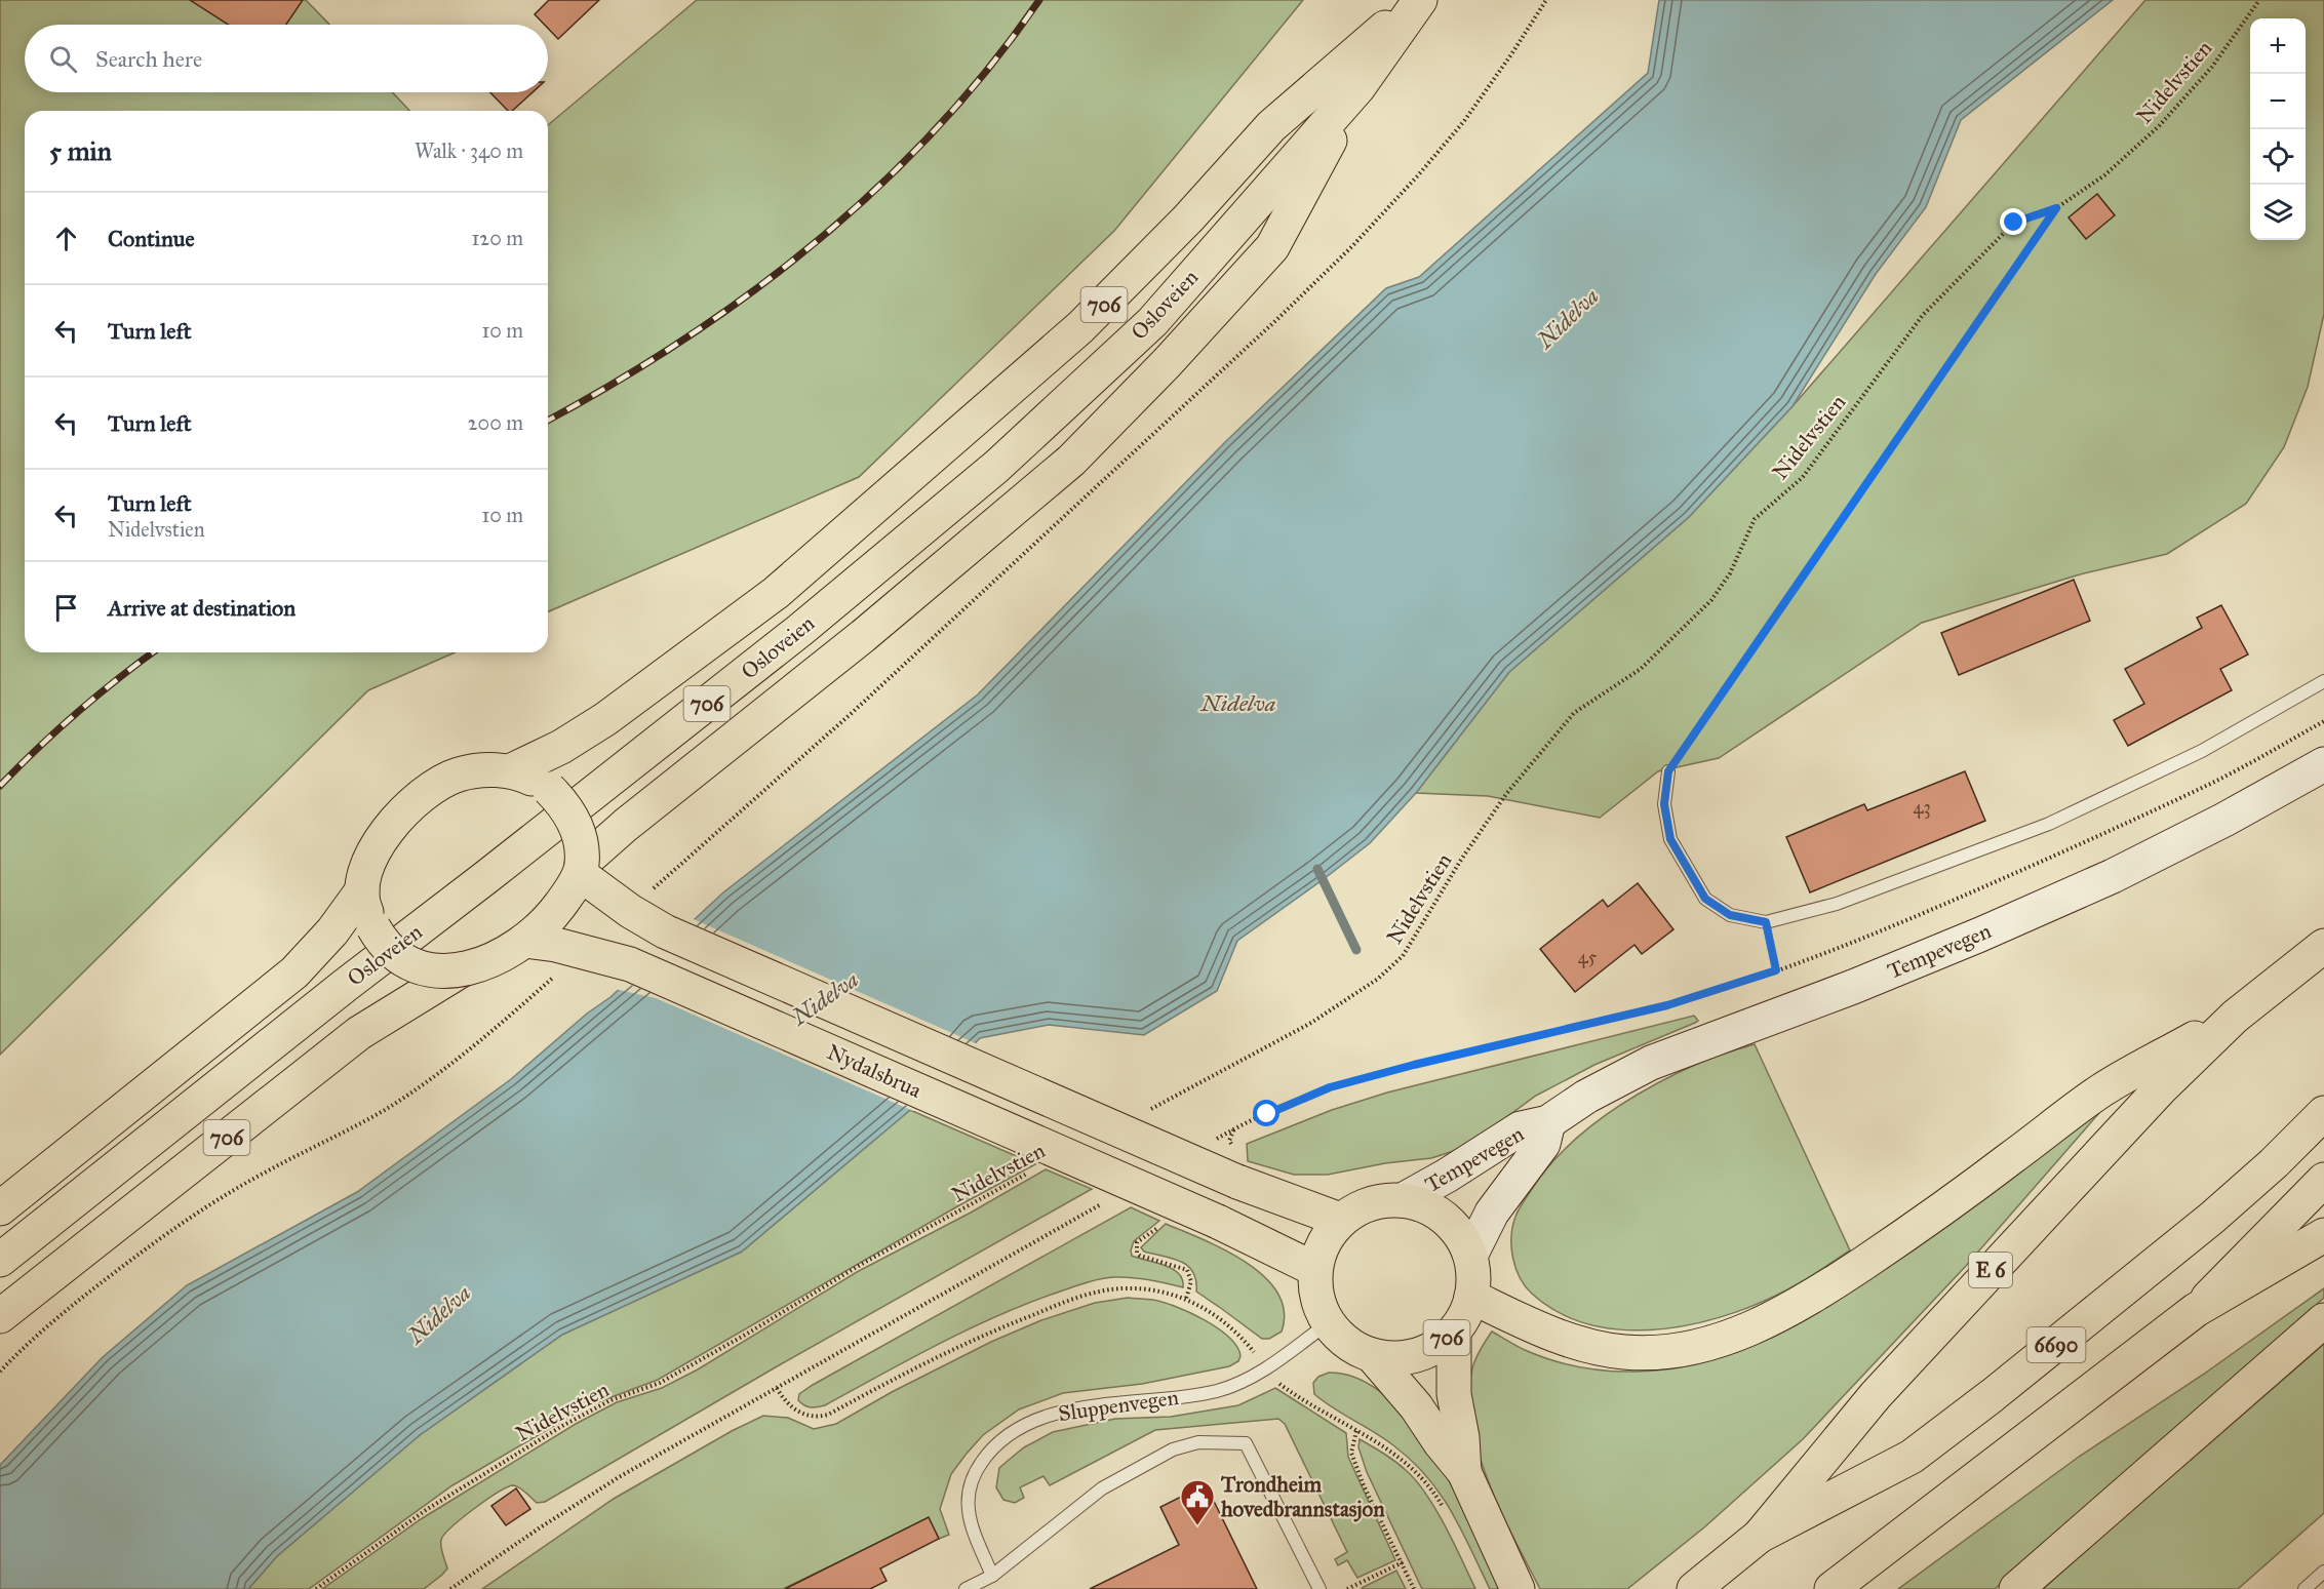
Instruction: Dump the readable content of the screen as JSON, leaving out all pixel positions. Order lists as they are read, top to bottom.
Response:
{
  "streets": {
    "main road": [
      "706",
      "Osloveien",
      "Nydalsbrua",
      "E 6",
      "6690"
    ],
    "street": ["Tempevegen"],
    "lane": ["Sluppenvegen"],
    "path": ["Nidelvstien"]
  },
  "crossings": [
    ["706", "Osloveien"],
    ["706", "Tempevegen"],
    ["706", "Nydalsbrua"],
    ["706", "E 6"],
    ["706", "Sluppenvegen"],
    ["Tempevegen", "Nydalsbrua"],
    ["Tempevegen", "E 6"],
    ["Tempevegen", "Sluppenvegen"],
    ["Nydalsbrua", "E 6"],
    ["Nydalsbrua", "Sluppenvegen"],
    ["E 6", "6690"],
    ["E 6", "Sluppenvegen"]
  ],
  "water": ["Nidelva"],
  "places": {
    "public building": ["Trondheim hovedbrannstasjon"]
  },
  "house_numbers": ["43", "45"],
  "page": {
    "map_buttons": ["+", "−"],
    "search": "Search here",
    "heading": ["5 min", "Walk · 340 m"],
    "list": [
      ["Continue", "120 m"],
      ["Turn left", "10 m"],
      ["Turn left", "200 m"],
      ["Turn left", "Nidelvstien", "10 m"],
      "Arrive at destination"
    ]
  }
}
